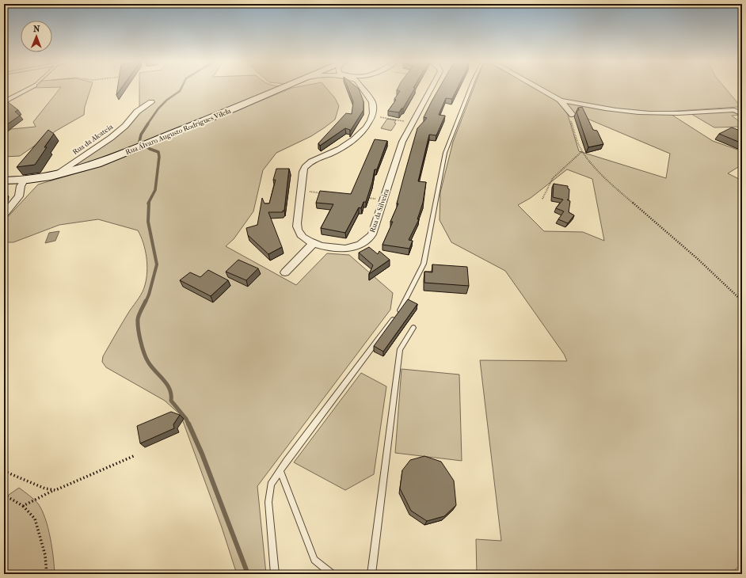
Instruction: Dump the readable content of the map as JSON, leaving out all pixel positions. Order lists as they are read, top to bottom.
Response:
{
  "streets": {
    "main road": ["Rua Álvaro Augusto Rodrigues Vilela"],
    "street": ["Rua da Alcateia", "Rua da Silveira"]
  },
  "crossings": [
    ["Rua Álvaro Augusto Rodrigues Vilela", "Rua da Alcateia"]
  ],
  "north": "top"
}
